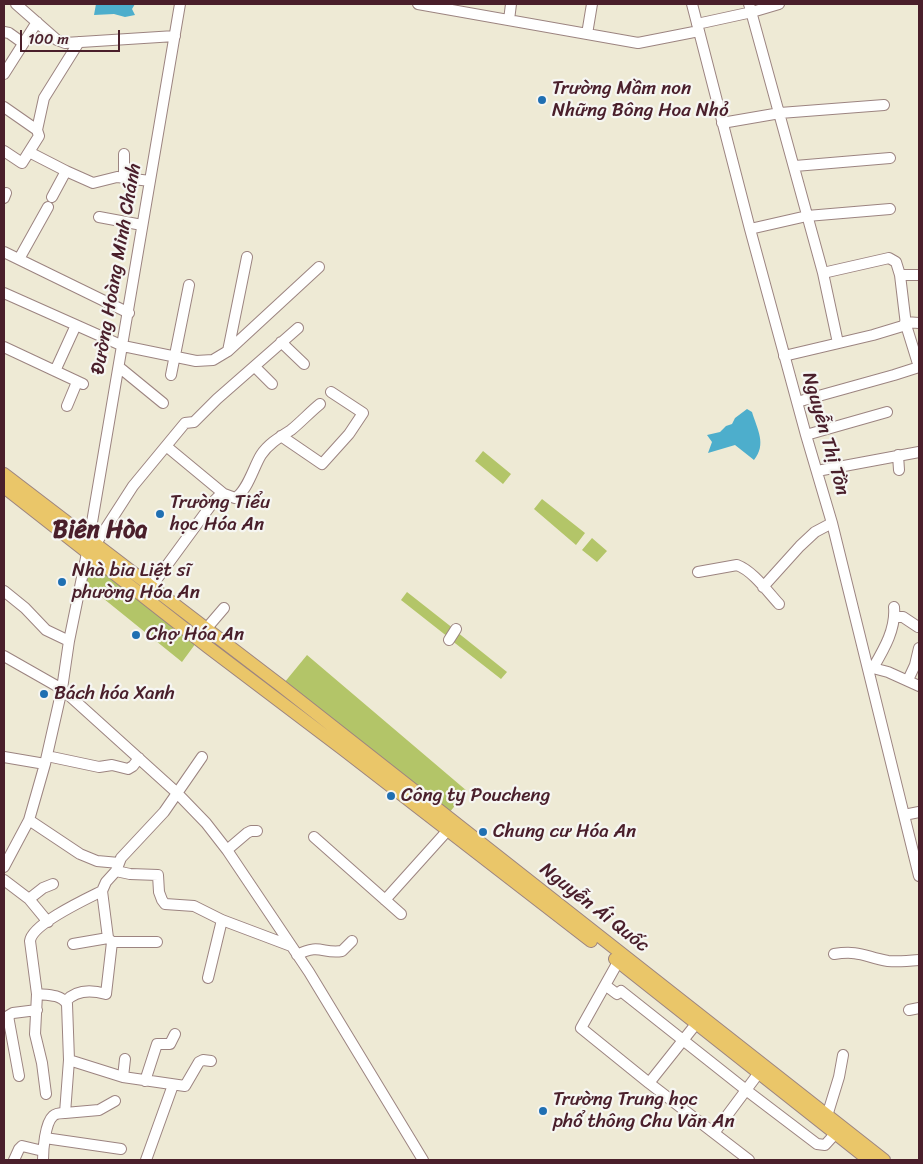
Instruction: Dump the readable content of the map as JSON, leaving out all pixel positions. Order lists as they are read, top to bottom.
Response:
{
  "streets": {
    "main road": ["Nguyễn Ái Quốc"],
    "street": ["Đường Hoàng Minh Chánh", "Nguyễn Thị Tồn"]
  },
  "crossings": [
    ["Đường Hoàng Minh Chánh", "Nguyễn Ái Quốc"]
  ],
  "districts": ["Biên Hòa"],
  "places": [
    "Trường Mầm non Những Bông Hoa Nhỏ",
    "Trường Tiểu học Hóa An",
    "Nhà bia Liệt sĩ phường Hóa An",
    "Chợ Hóa An",
    "Bách hóa Xanh",
    "Công ty Poucheng",
    "Chung cư Hóa An",
    "Trường Trung học phổ thông Chu Văn An"
  ],
  "scale_bar": "100 m"
}
